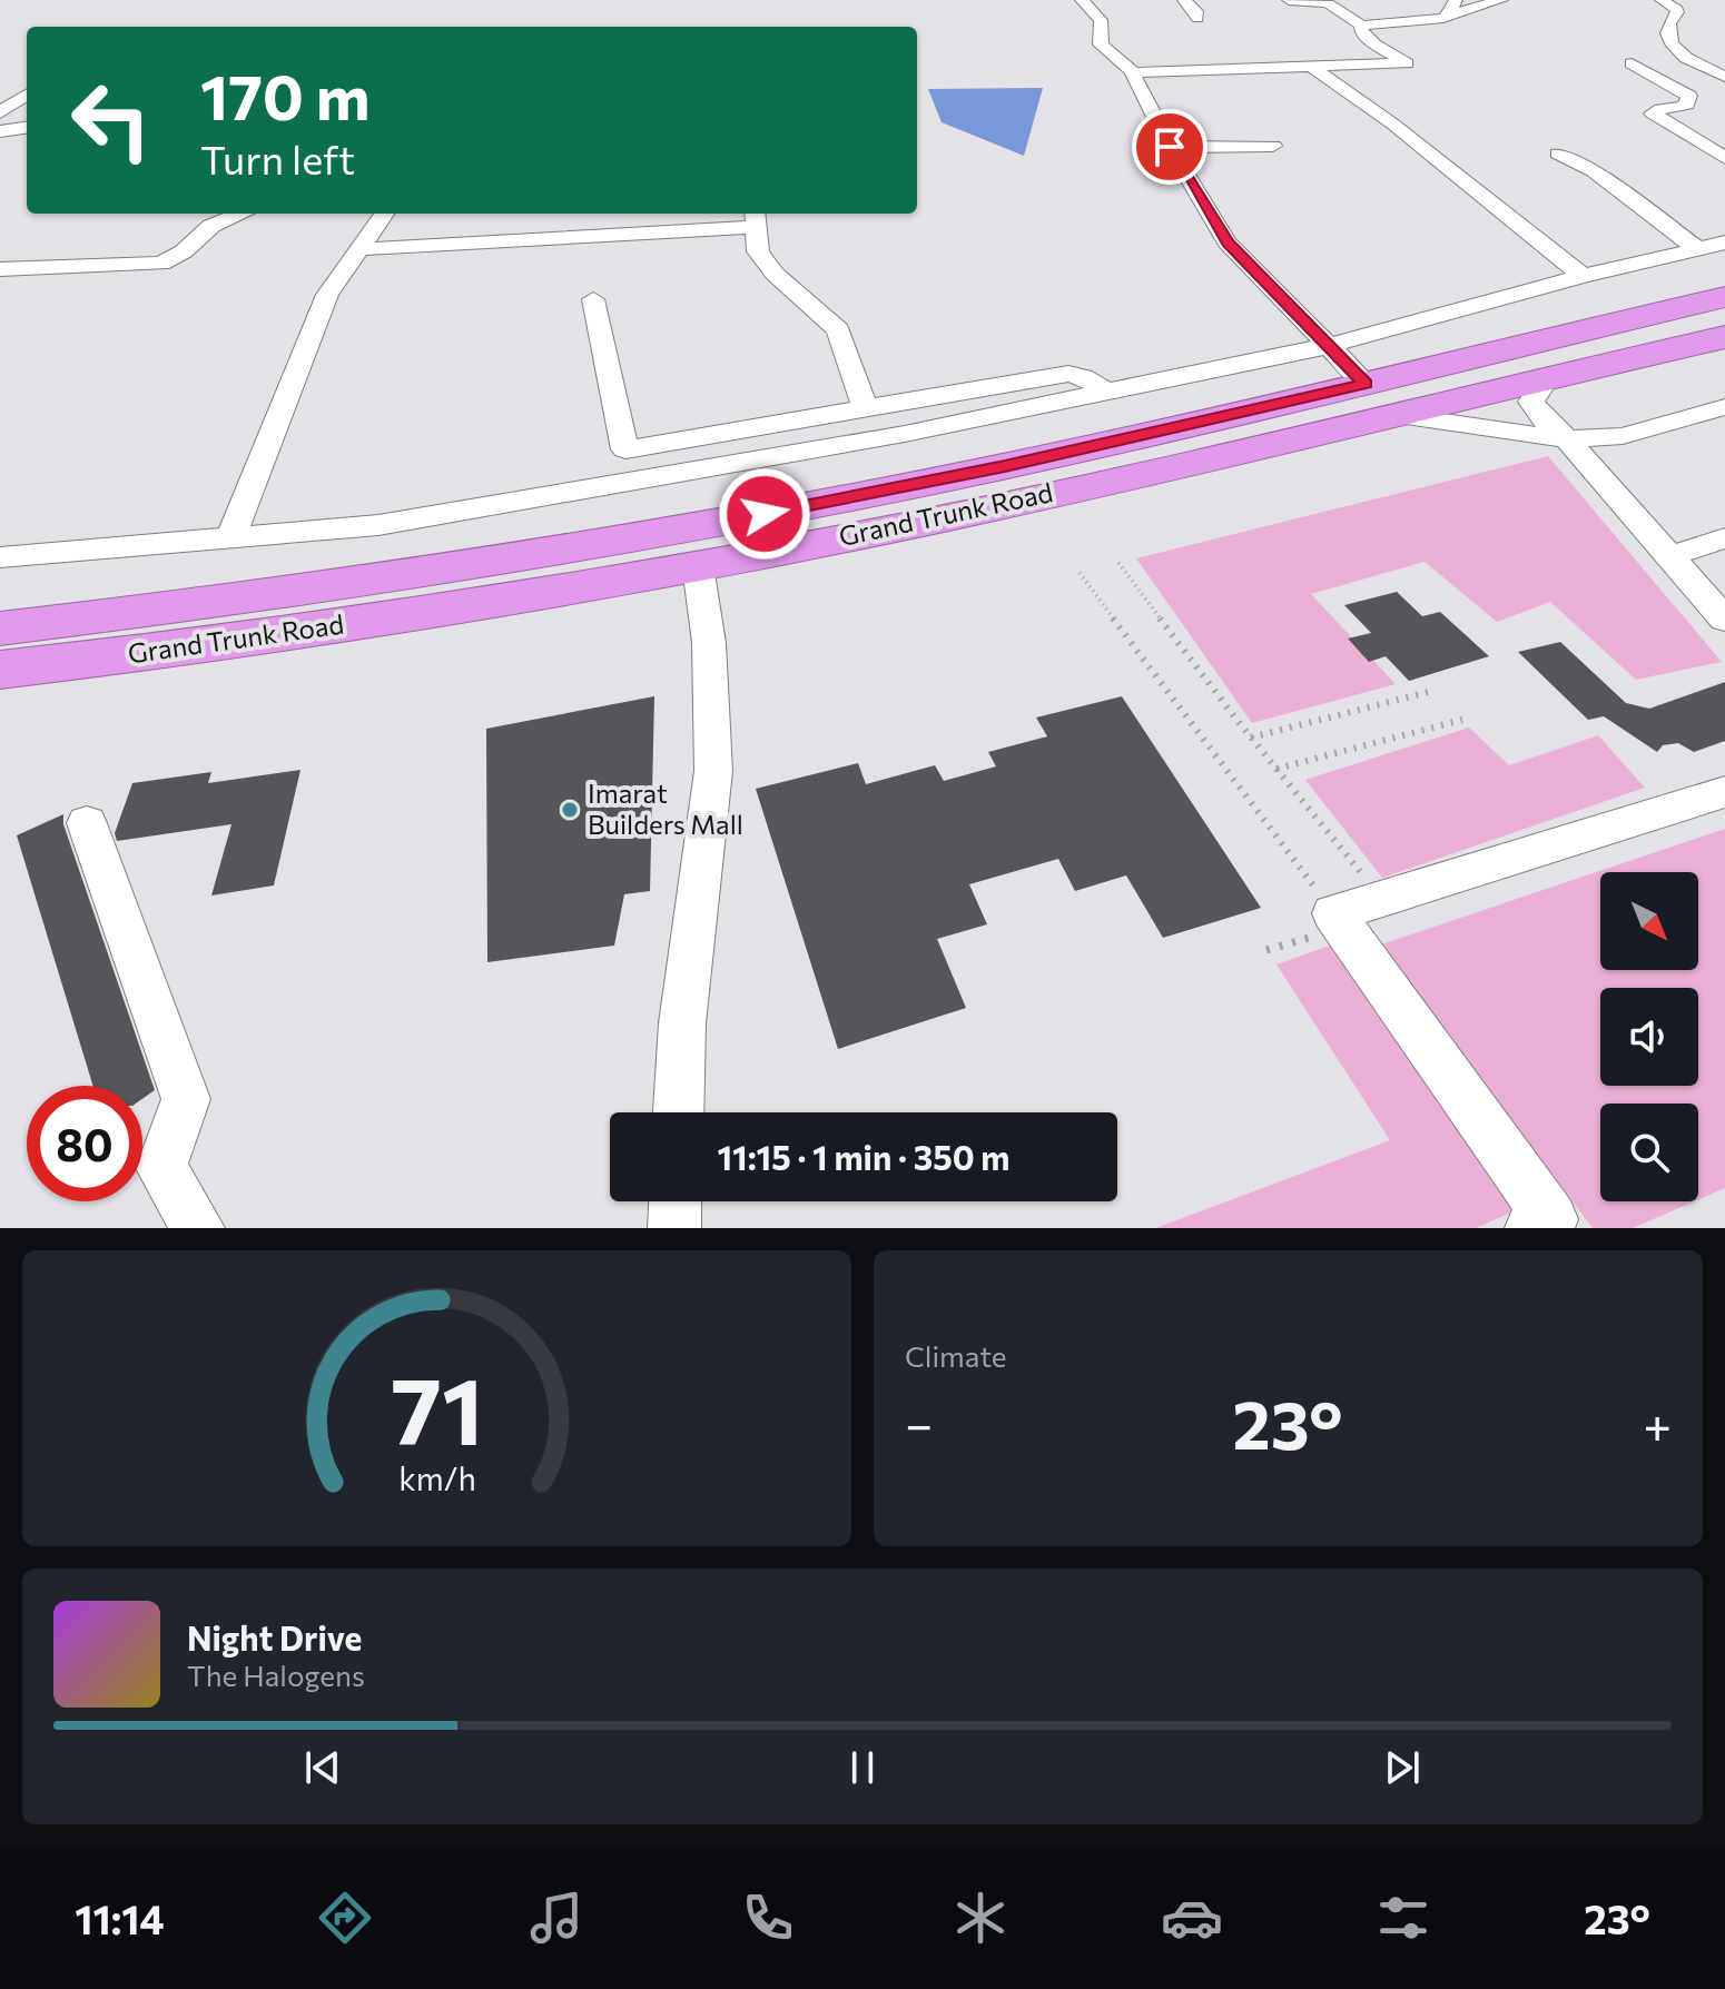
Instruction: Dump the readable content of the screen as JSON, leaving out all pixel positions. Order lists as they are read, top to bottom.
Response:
{
  "streets": {
    "highway": ["Grand Trunk Road"]
  },
  "places": ["Imarat Builders Mall"],
  "north": "bottom right",
  "page": {
    "turn": ["170 m", "Turn left"],
    "limit": "80",
    "trip": "11:15 · 1 min · 350 m",
    "tile": "Climate",
    "heat": ["−", "23°", "+"],
    "song": ["Night Drive", "The Halogens"],
    "tabs": ["11:14", "23°"],
    "gauge": ["71", "km/h"]
  }
}
